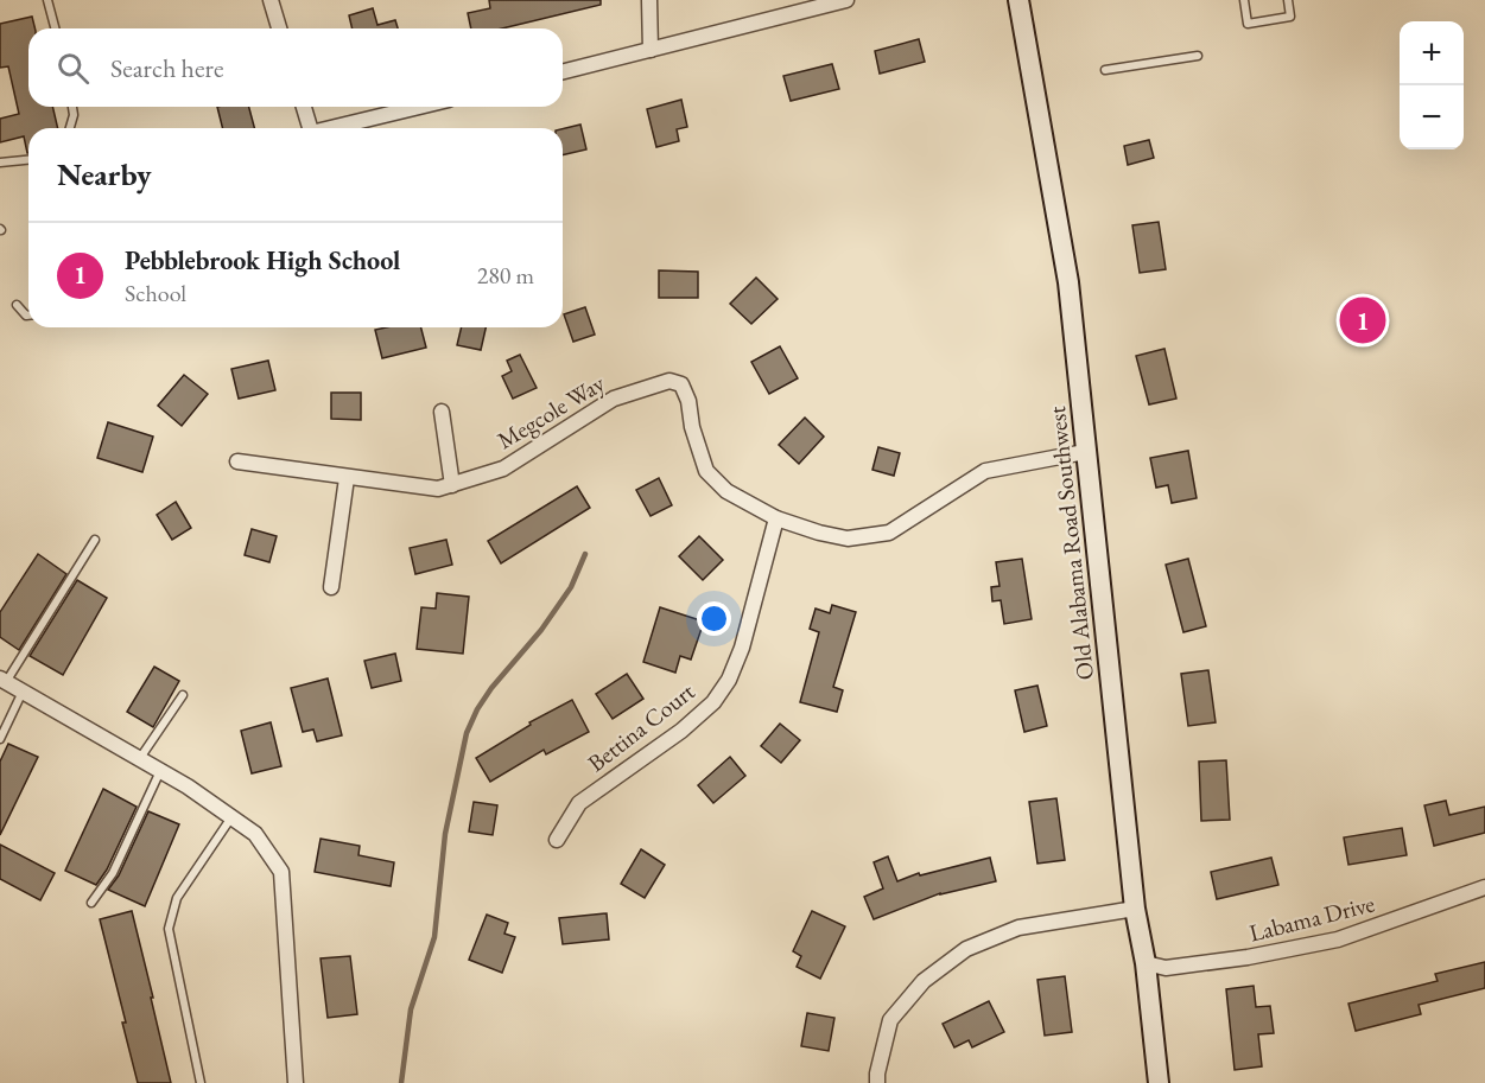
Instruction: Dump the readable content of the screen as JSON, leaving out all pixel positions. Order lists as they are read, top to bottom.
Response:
{
  "streets": {
    "street": [
      "Megcole Way",
      "Old Alabama Road Southwest",
      "Bettina Court",
      "Labama Drive"
    ]
  },
  "crossings": [
    ["Megcole Way", "Old Alabama Road Southwest"],
    ["Megcole Way", "Bettina Court"],
    ["Old Alabama Road Southwest", "Labama Drive"]
  ],
  "page": {
    "map_buttons": ["+", "−"],
    "search": "Search here",
    "heading": "Nearby",
    "list": [
      {
        "mark": "1",
        "name": "Pebblebrook High School",
        "note": "School",
        "value": "280 m"
      }
    ],
    "pins": "1"
  }
}
